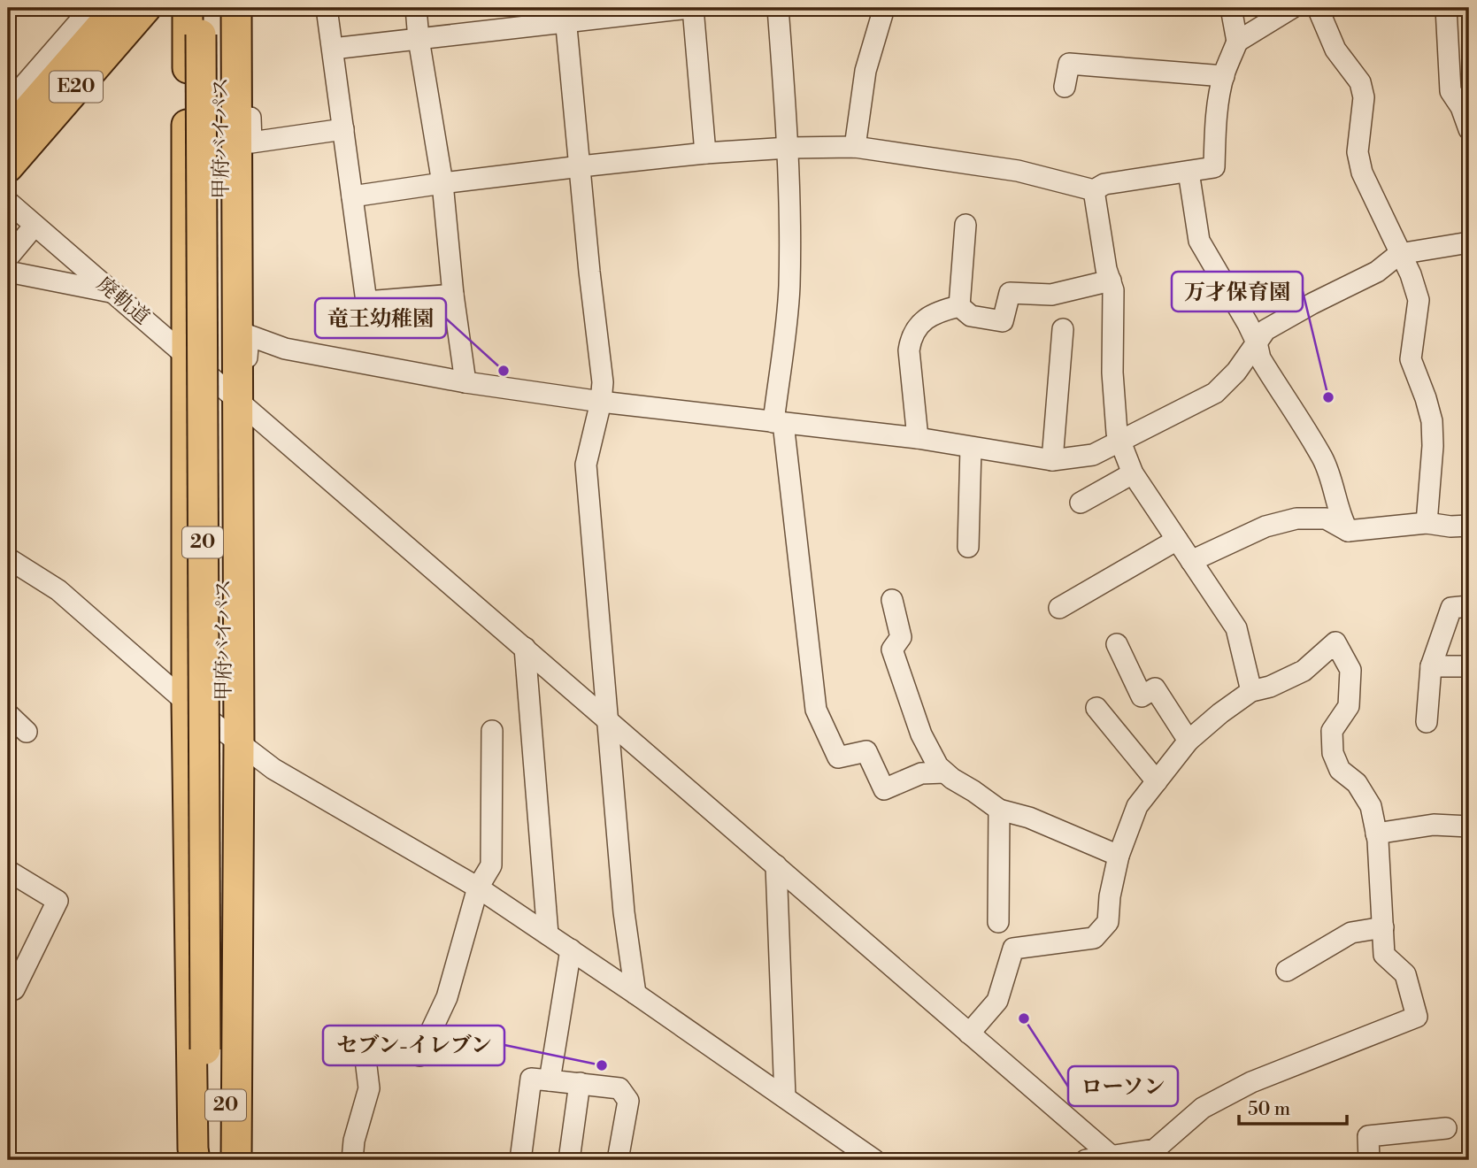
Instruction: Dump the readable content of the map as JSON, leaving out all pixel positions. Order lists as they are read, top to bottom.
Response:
{
  "streets": {
    "highway": ["E20", "甲府バイパス", "20"],
    "street": ["廃軌道"]
  },
  "places": [
    "竜王幼稚園",
    "万才保育園",
    "ローソン",
    "セブン-イレブン"
  ],
  "scale_bar": "50 m"
}
